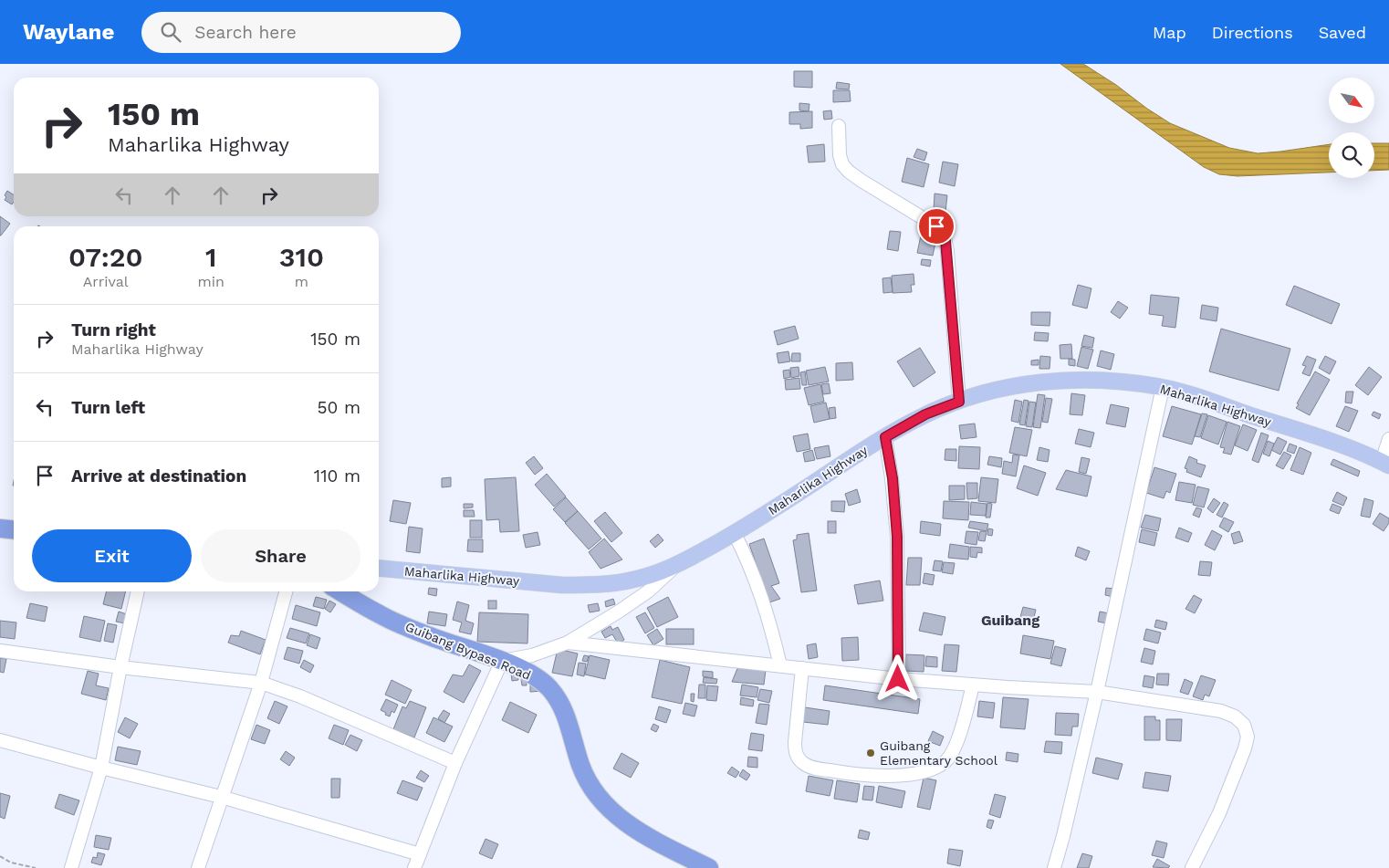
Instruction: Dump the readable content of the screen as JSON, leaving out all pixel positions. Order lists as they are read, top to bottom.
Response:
{
  "streets": {
    "highway": ["Guibang Bypass Road"],
    "main road": ["Maharlika Highway"]
  },
  "districts": ["Guibang"],
  "places": ["Guibang Elementary School"],
  "north": "bottom right",
  "page": {
    "header": "Waylane",
    "search": "Search here",
    "nav": ["Map", "Directions", "Saved"],
    "turn": ["150 m", "Maharlika Highway"],
    "eta": [
      "07:20",
      "Arrival",
      "1",
      "min",
      "310",
      "m"
    ],
    "list": [
      {
        "name": "Turn right",
        "note": "Maharlika Highway",
        "value": "150 m"
      },
      {
        "name": "Turn left",
        "value": "50 m"
      },
      {
        "name": "Arrive at destination",
        "value": "110 m"
      }
    ],
    "buttons": ["Exit", "Share"]
  }
}
